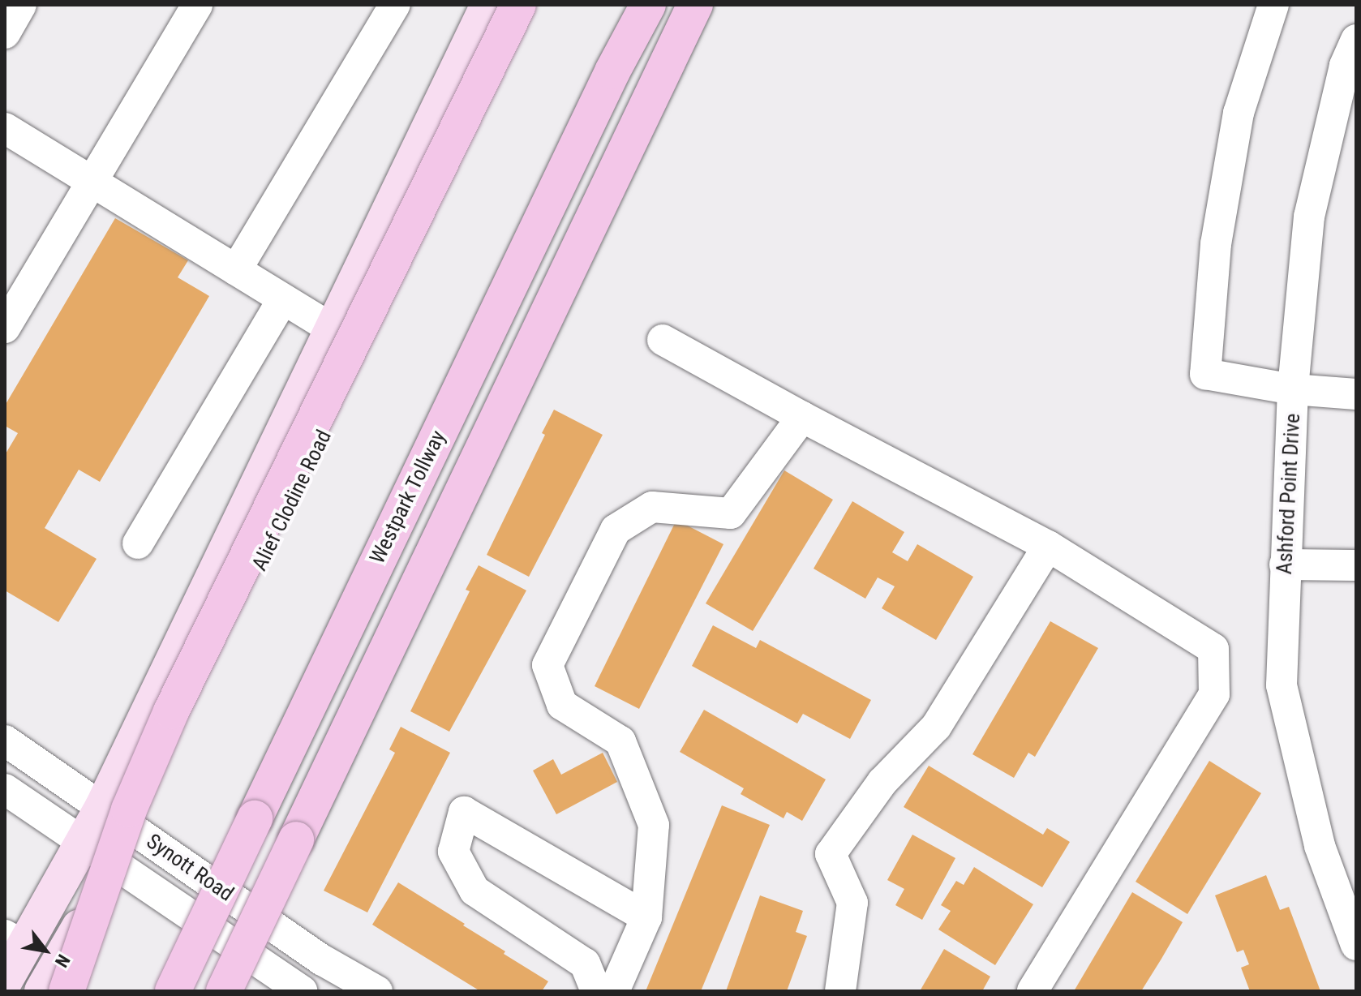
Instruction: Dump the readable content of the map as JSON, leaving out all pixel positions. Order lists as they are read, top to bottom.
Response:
{
  "streets": {
    "highway": ["Westpark Tollway"],
    "main road": ["Alief Clodine Road"],
    "street": ["Ashford Point Drive", "Synott Road"]
  },
  "crossings": [
    ["Alief Clodine Road", "Synott Road"]
  ],
  "north": "bottom right"
}
